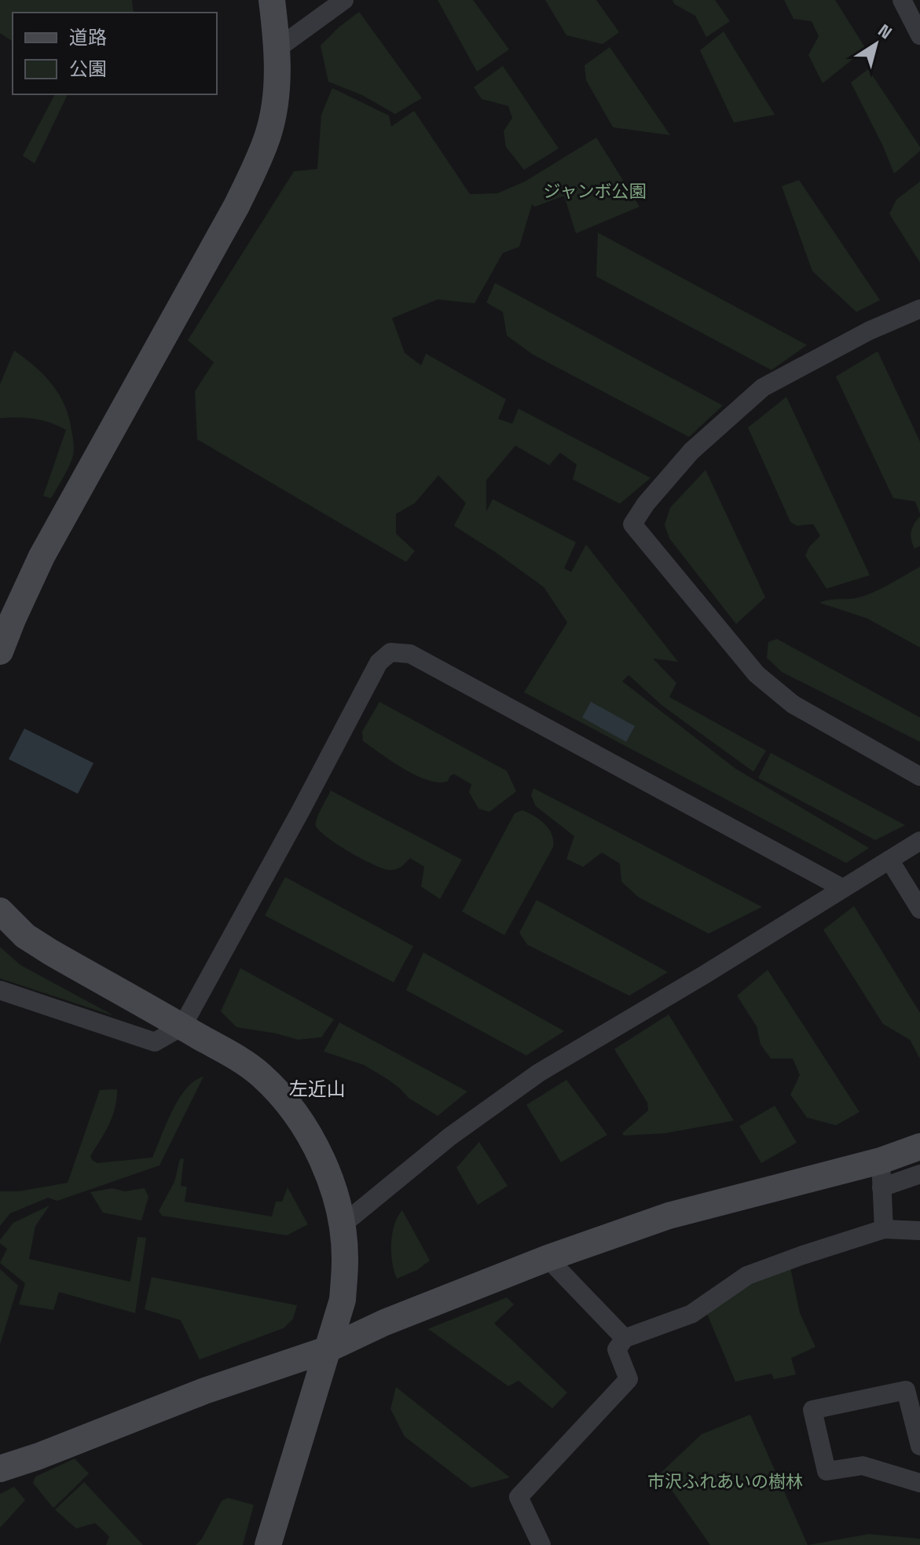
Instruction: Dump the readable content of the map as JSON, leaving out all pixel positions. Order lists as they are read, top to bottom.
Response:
{
  "districts": ["左近山"],
  "parks": ["ジャンボ公園", "市沢ふれあいの樹林"],
  "legend": ["道路", "公園"],
  "north": "top right"
}
